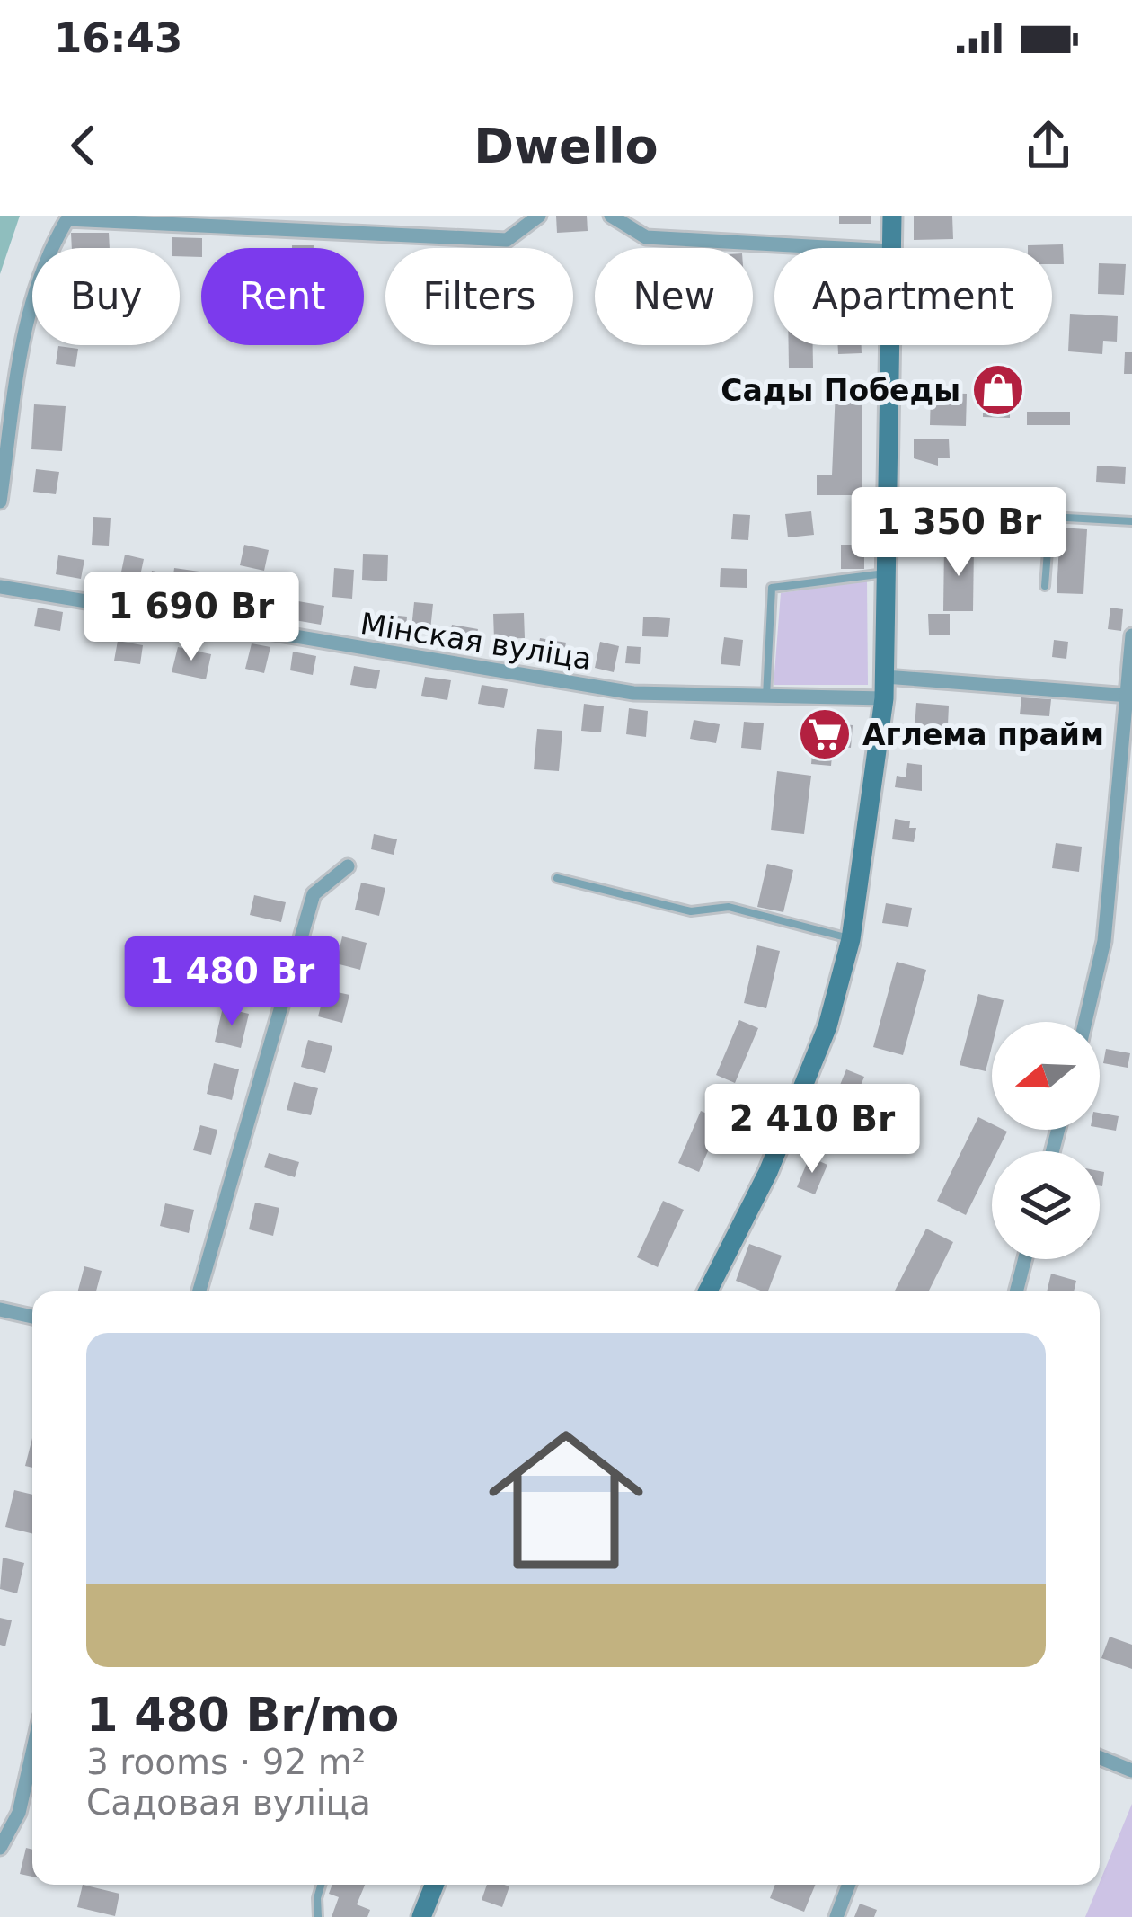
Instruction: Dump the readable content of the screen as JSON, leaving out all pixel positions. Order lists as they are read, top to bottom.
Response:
{
  "streets": {
    "street": ["Мінская вуліца"]
  },
  "places": {
    "shop": ["Сады Победы"],
    "supermarket": ["Аглема прайм"]
  },
  "north": "left",
  "page": {
    "status": "16:43",
    "header": "Dwello",
    "chip": [
      "Buy",
      "Rent",
      "Filters",
      "New",
      "Apartment"
    ],
    "price": [
      "1 350 Br",
      "1 690 Br",
      "1 480 Br",
      "2 410 Br"
    ],
    "list": [
      {
        "name": "1 480 Br/mo",
        "note": "3 rooms · 92 m² · Садовая вуліца"
      }
    ]
  }
}
